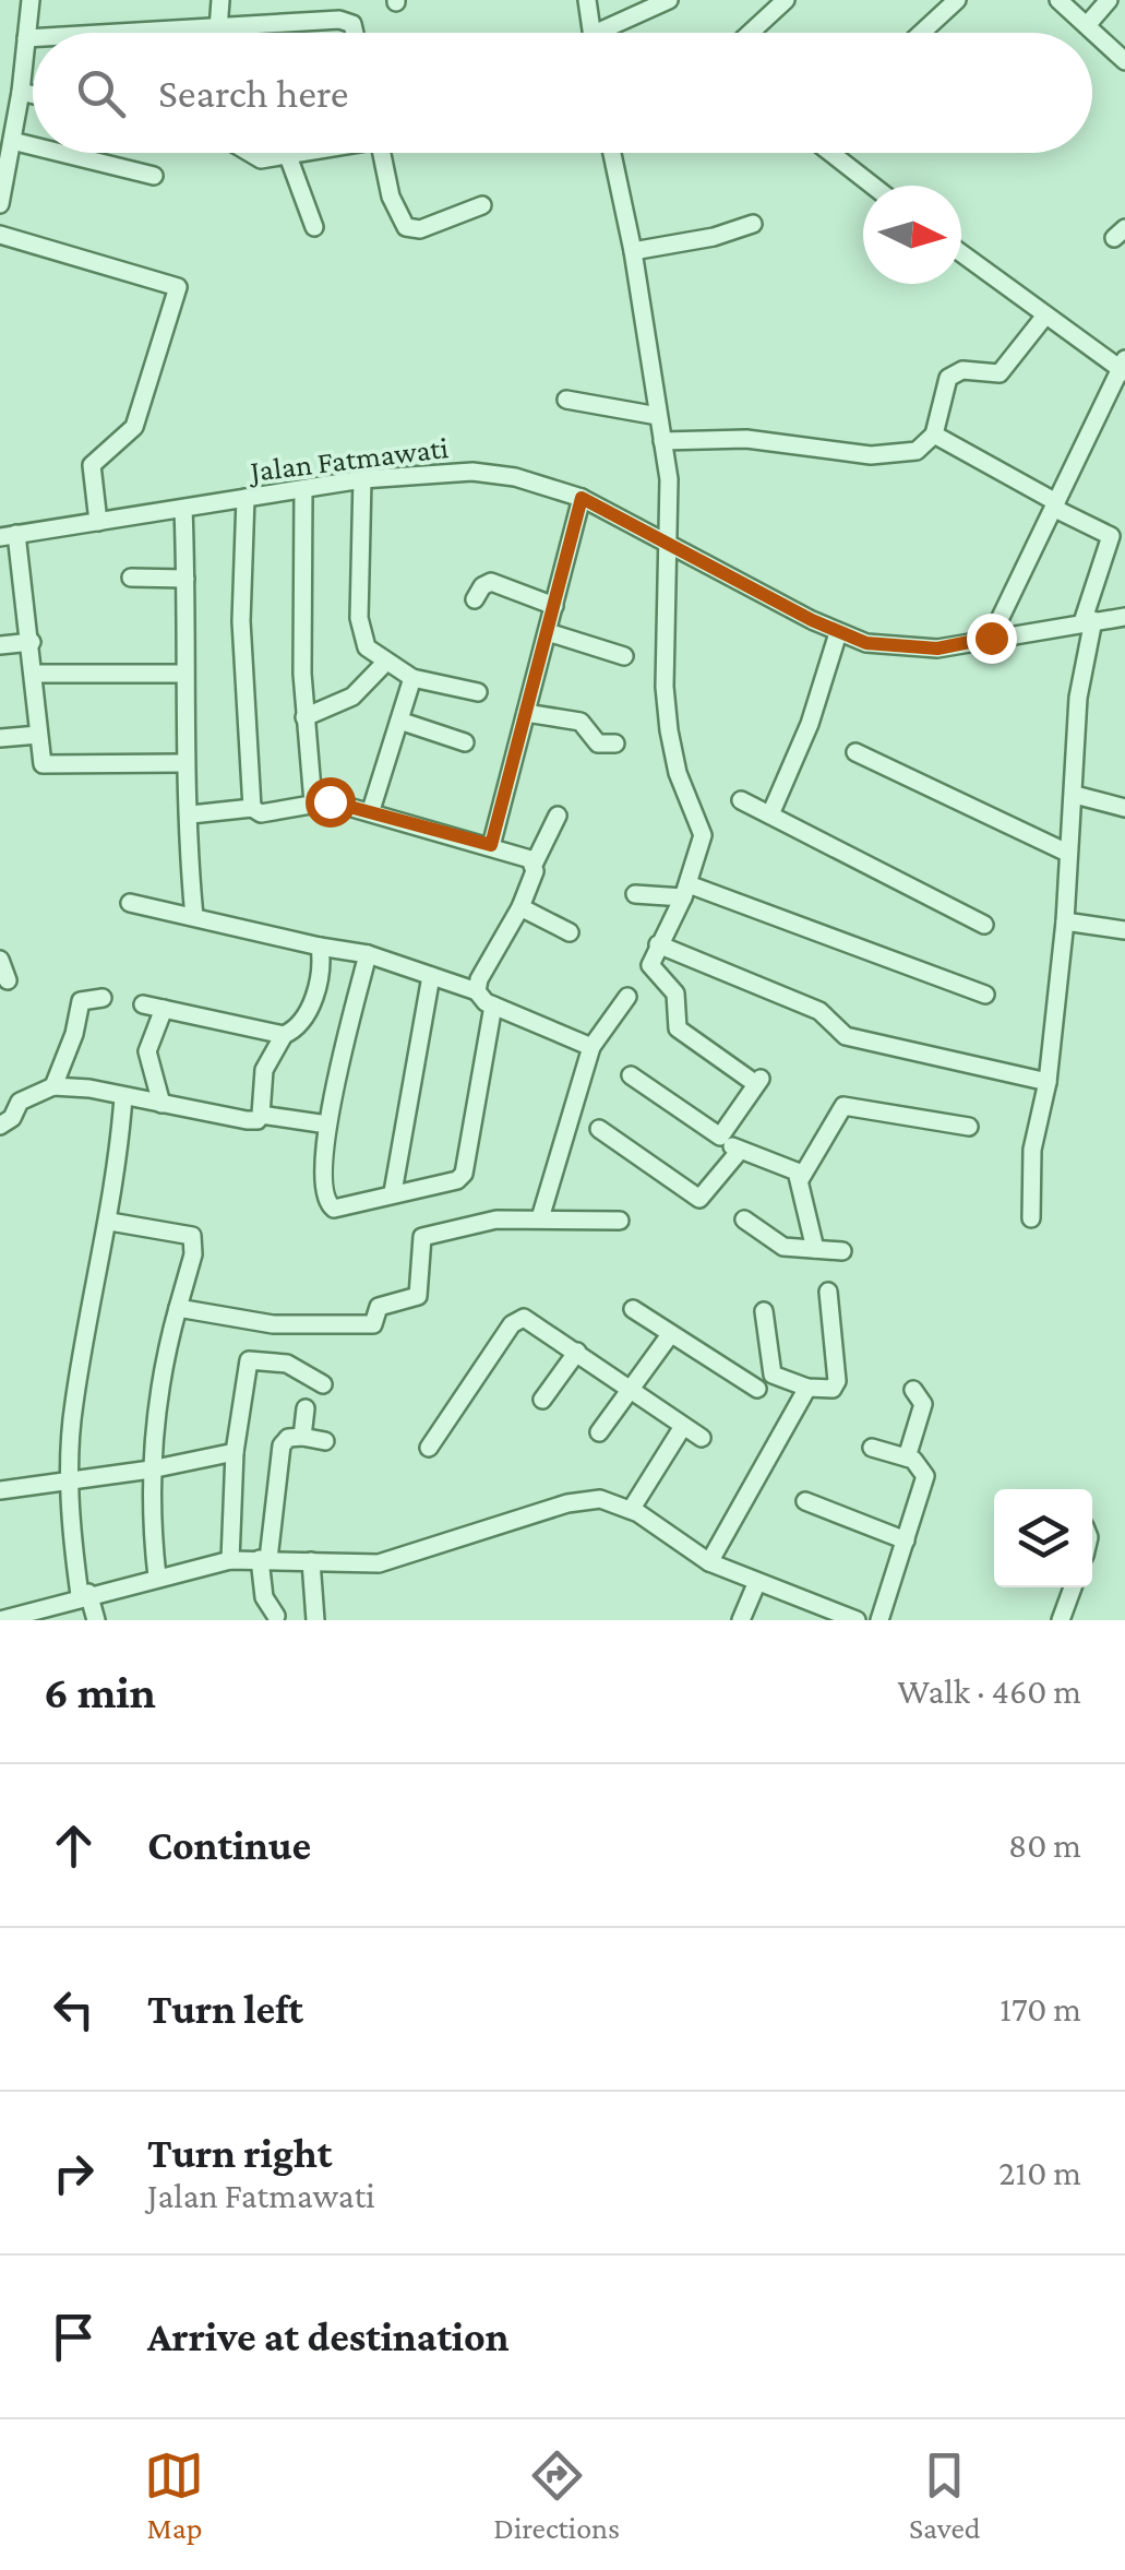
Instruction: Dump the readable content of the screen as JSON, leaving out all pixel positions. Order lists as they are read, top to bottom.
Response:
{
  "streets": {
    "street": ["Jalan Fatmawati"]
  },
  "north": "right",
  "page": {
    "search": "Search here",
    "heading": ["6 min", "Walk · 460 m"],
    "list": [
      ["Continue", "80 m"],
      ["Turn left", "170 m"],
      ["Turn right", "Jalan Fatmawati", "210 m"],
      "Arrive at destination"
    ],
    "nav": ["Map", "Directions", "Saved"]
  }
}
